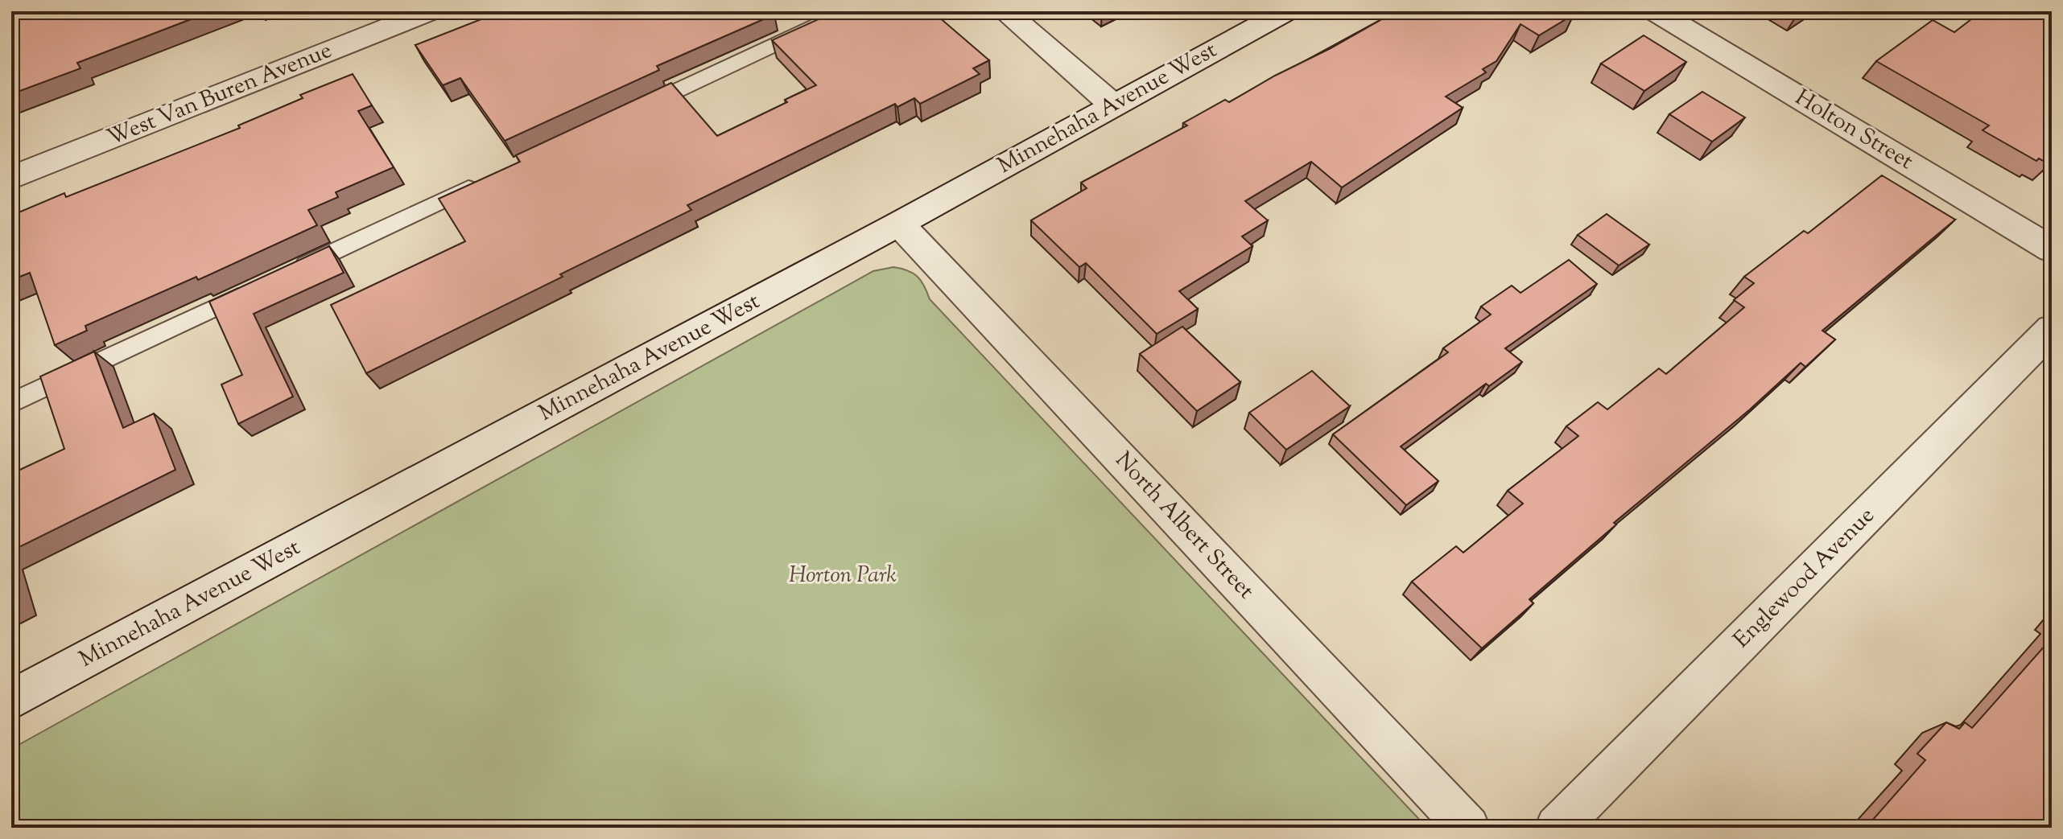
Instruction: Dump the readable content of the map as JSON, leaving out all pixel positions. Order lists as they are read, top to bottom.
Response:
{
  "streets": {
    "street": [
      "West Van Buren Avenue",
      "Minnehaha Avenue West",
      "Holton Street",
      "North Albert Street",
      "Englewood Avenue"
    ]
  },
  "crossings": [
    ["Minnehaha Avenue West", "North Albert Street"]
  ],
  "parks": ["Horton Park"]
}
